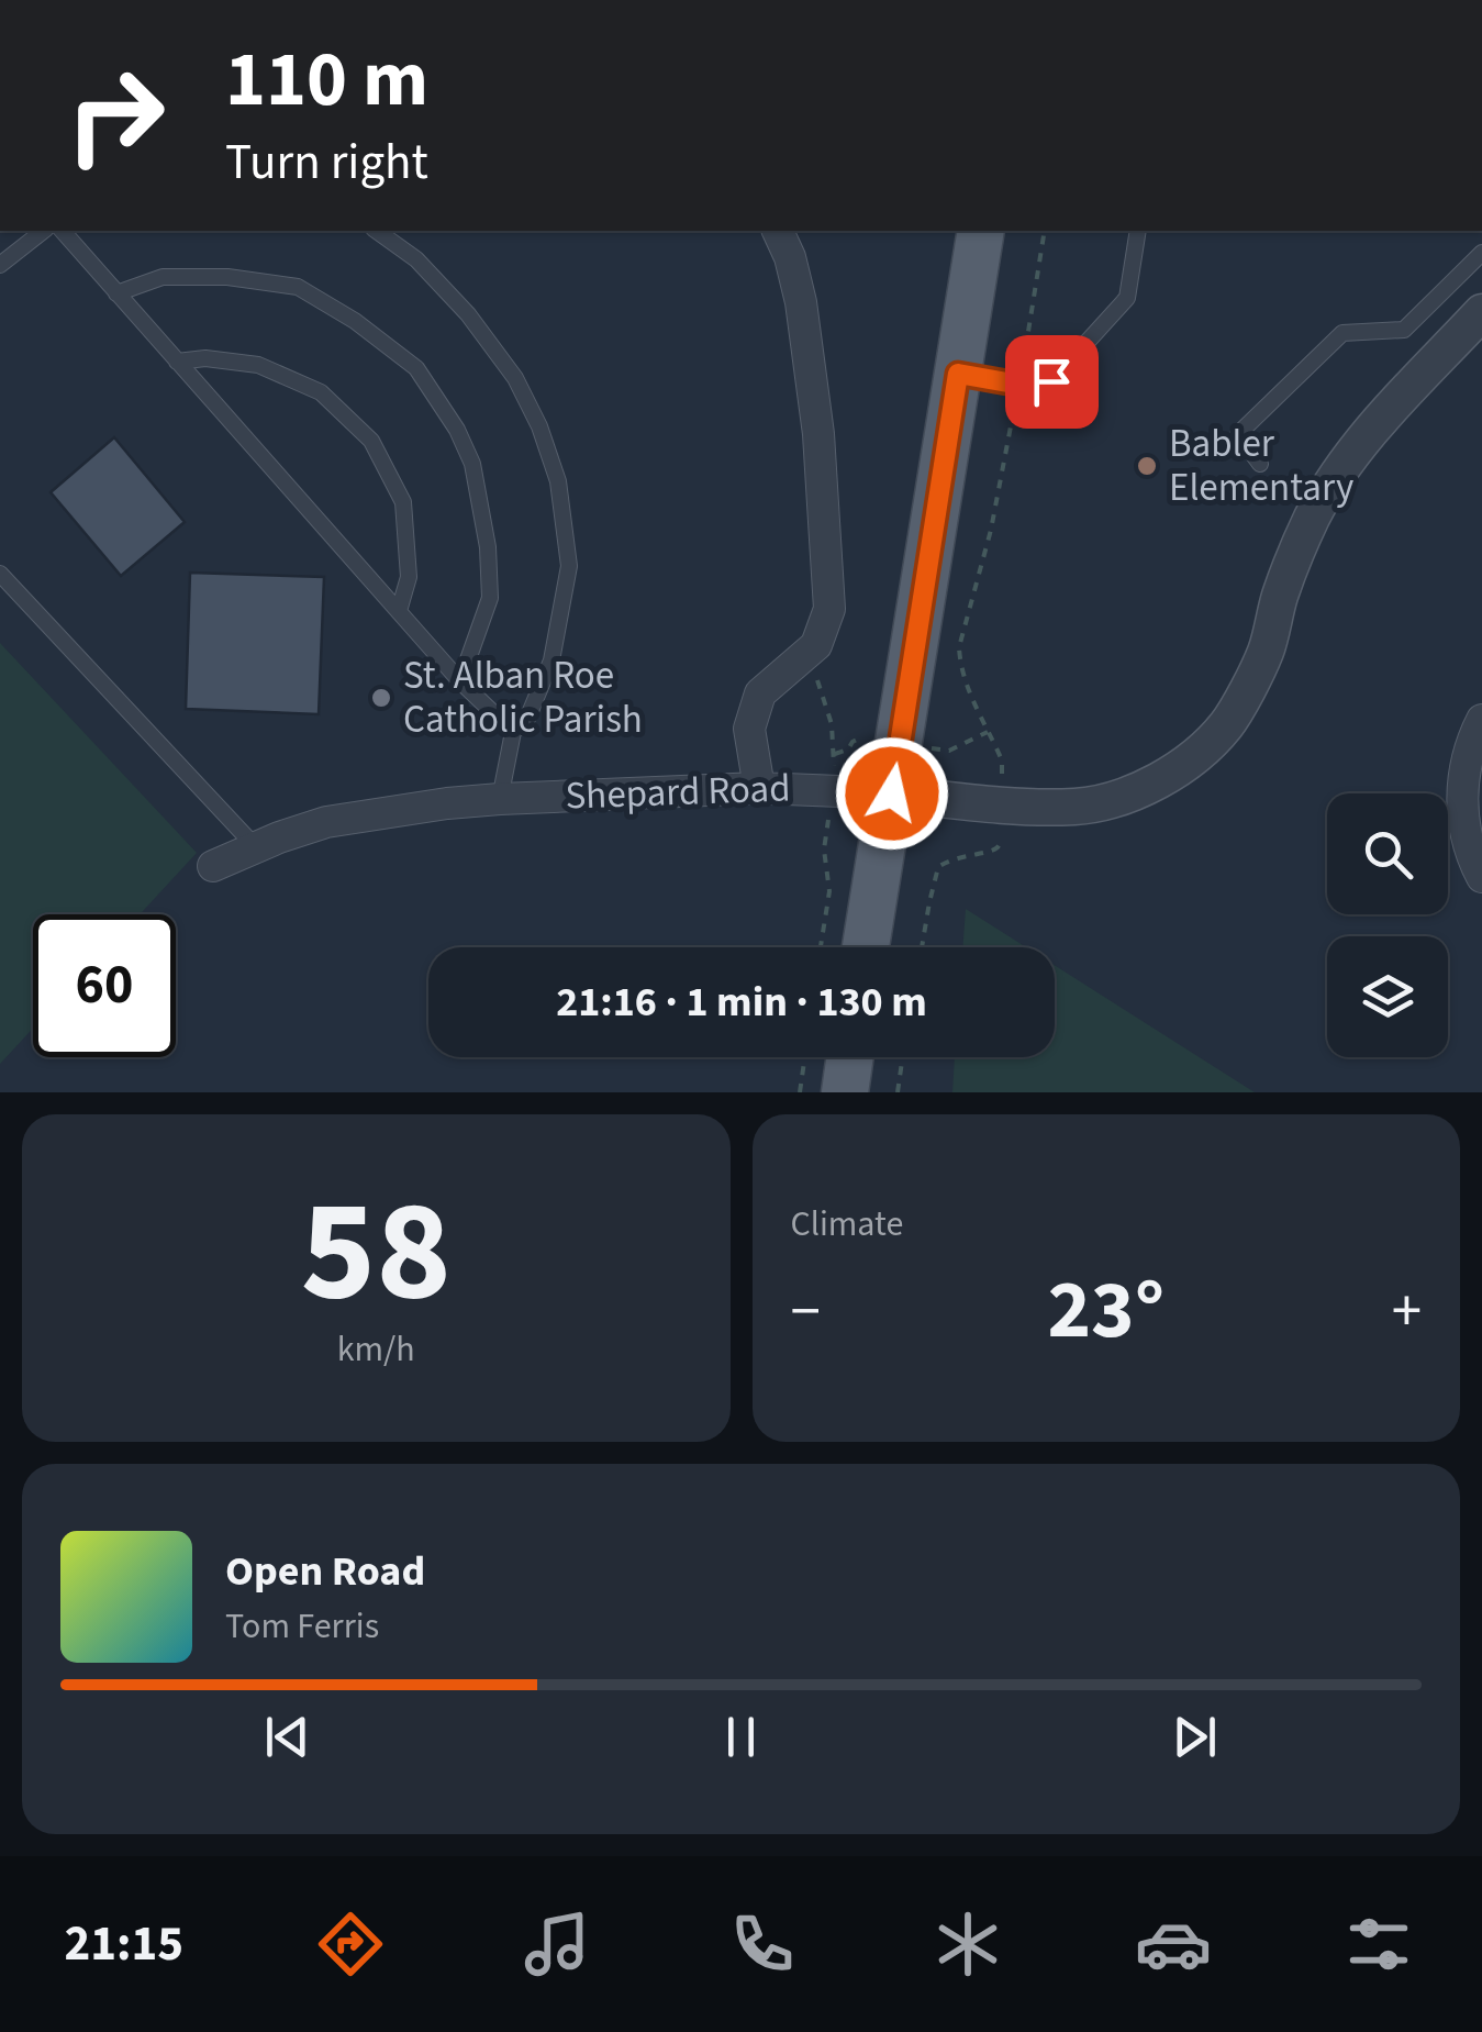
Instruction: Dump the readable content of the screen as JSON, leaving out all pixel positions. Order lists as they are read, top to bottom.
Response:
{
  "streets": {
    "street": ["Shepard Road"]
  },
  "places": ["Babler Elementary", "St. Alban Roe Catholic Parish"],
  "page": {
    "turn": ["110 m", "Turn right"],
    "limit": "60",
    "trip": "21:16 · 1 min · 130 m",
    "tile": [
      ["58", "km/h"],
      "Climate"
    ],
    "heat": ["−", "23°", "+"],
    "song": ["Open Road", "Tom Ferris"],
    "tabs": "21:15"
  }
}
